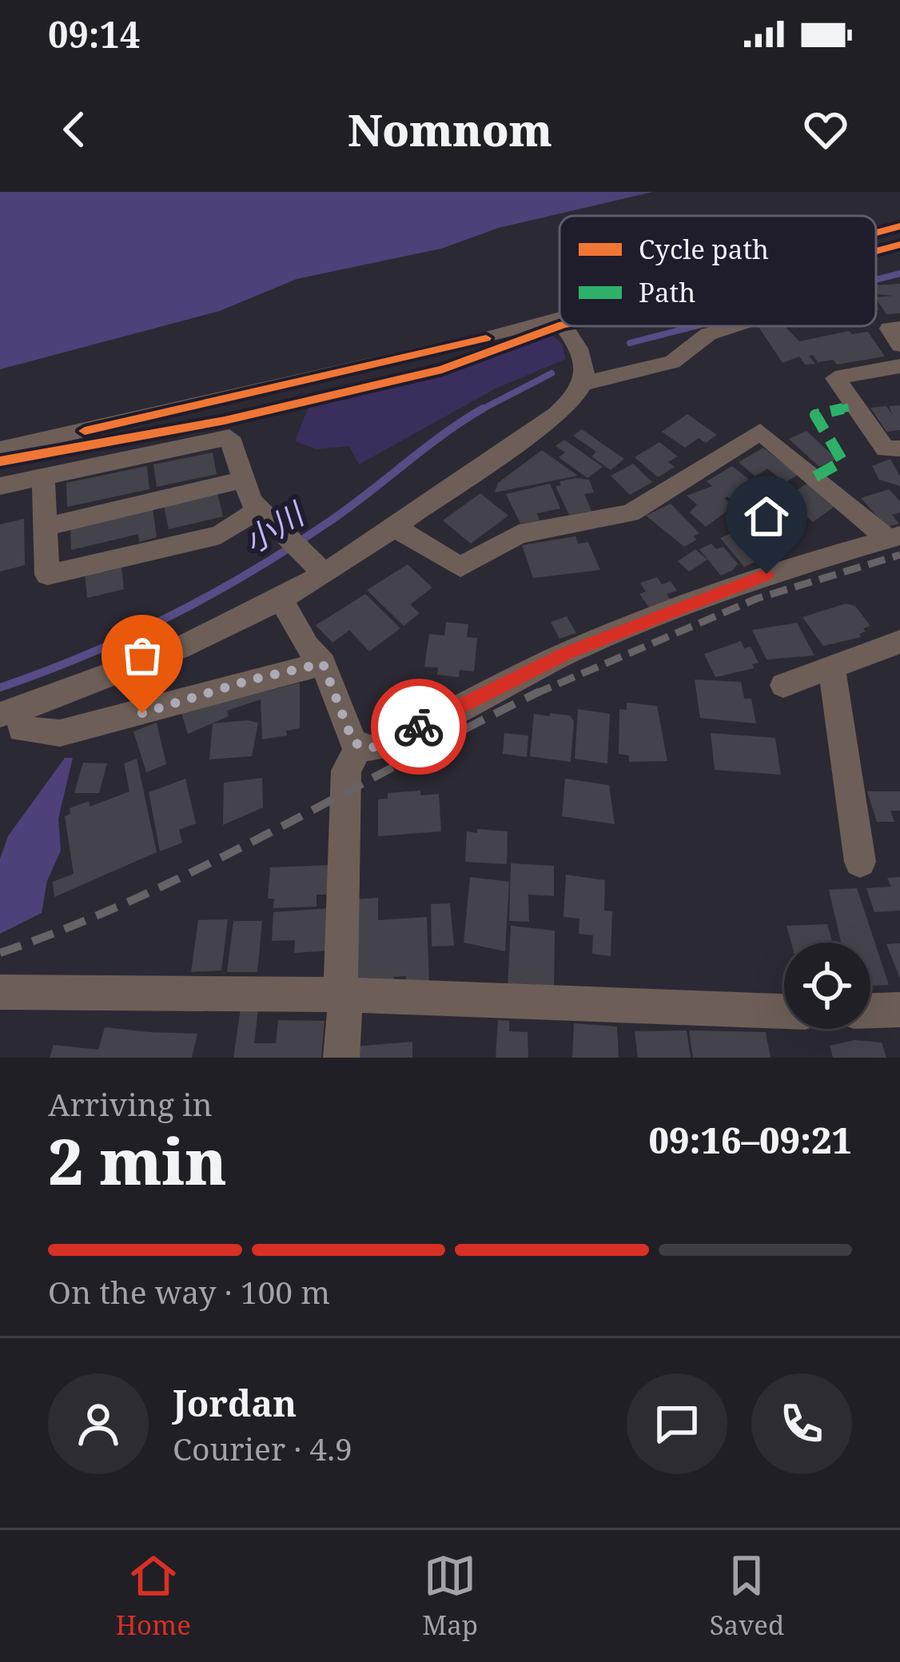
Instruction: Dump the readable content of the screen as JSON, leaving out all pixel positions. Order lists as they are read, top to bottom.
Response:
{
  "water": ["小川"],
  "legend": ["Cycle path", "Path"],
  "page": {
    "status": "09:14",
    "header": "Nomnom",
    "heading": ["2 min", "Arriving in", "09:16–09:21"],
    "panel": ["Jordan", "Courier · 4.9"],
    "bar": "On the way · 100 m",
    "tabs": ["Home", "Map", "Saved"]
  }
}
